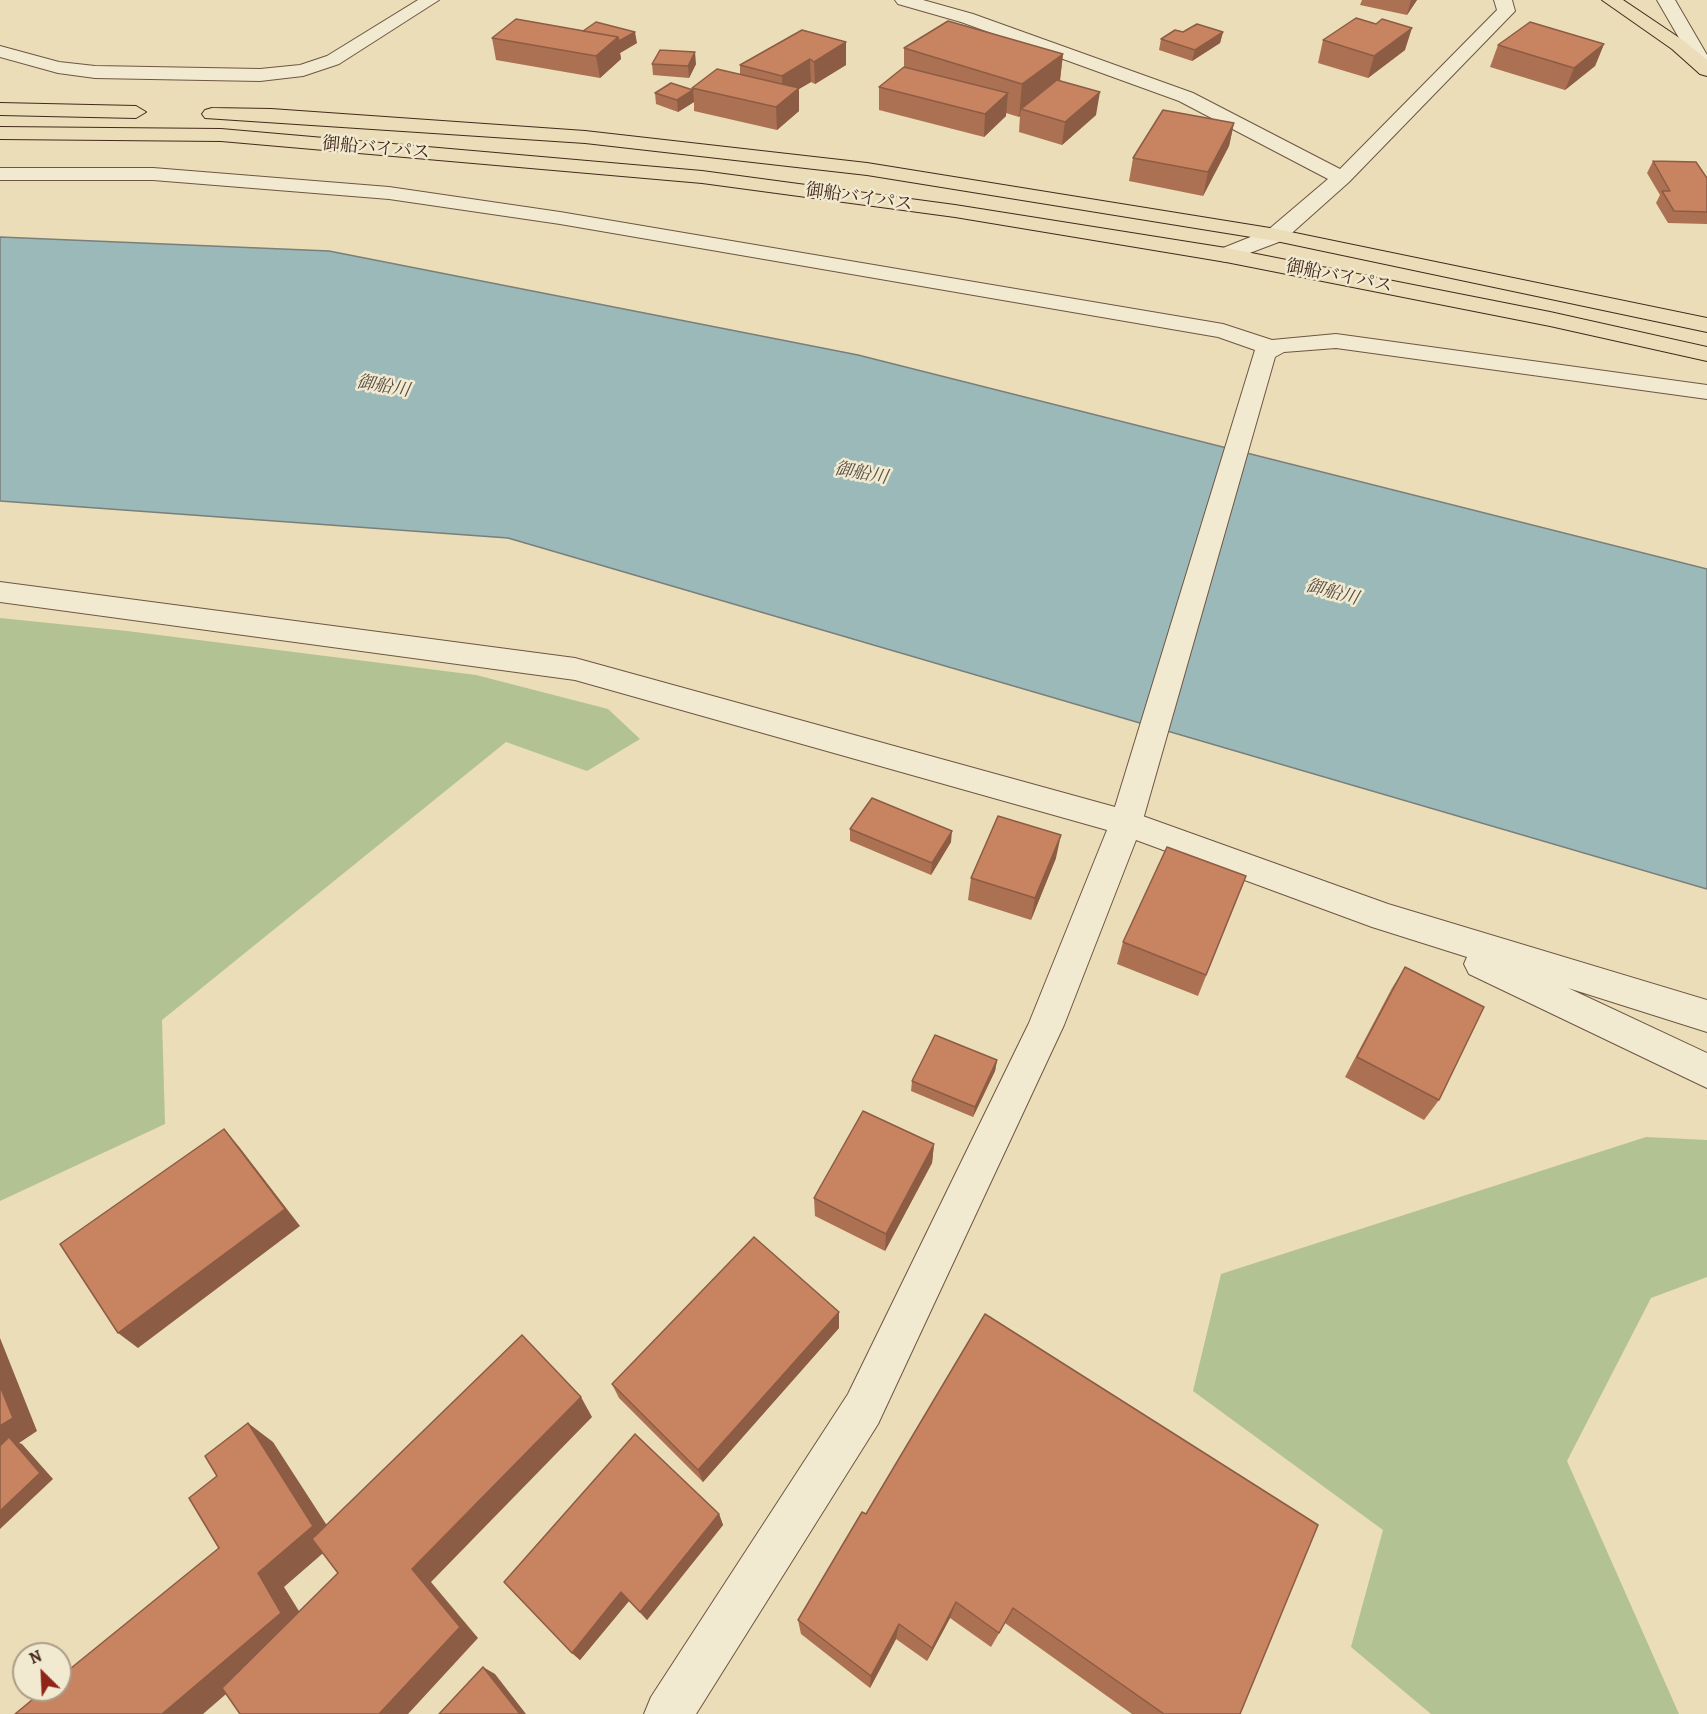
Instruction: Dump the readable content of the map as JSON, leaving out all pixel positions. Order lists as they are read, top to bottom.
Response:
{
  "streets": {
    "highway": ["御船バイパス"]
  },
  "water": ["御船川"],
  "north": "top left"
}
